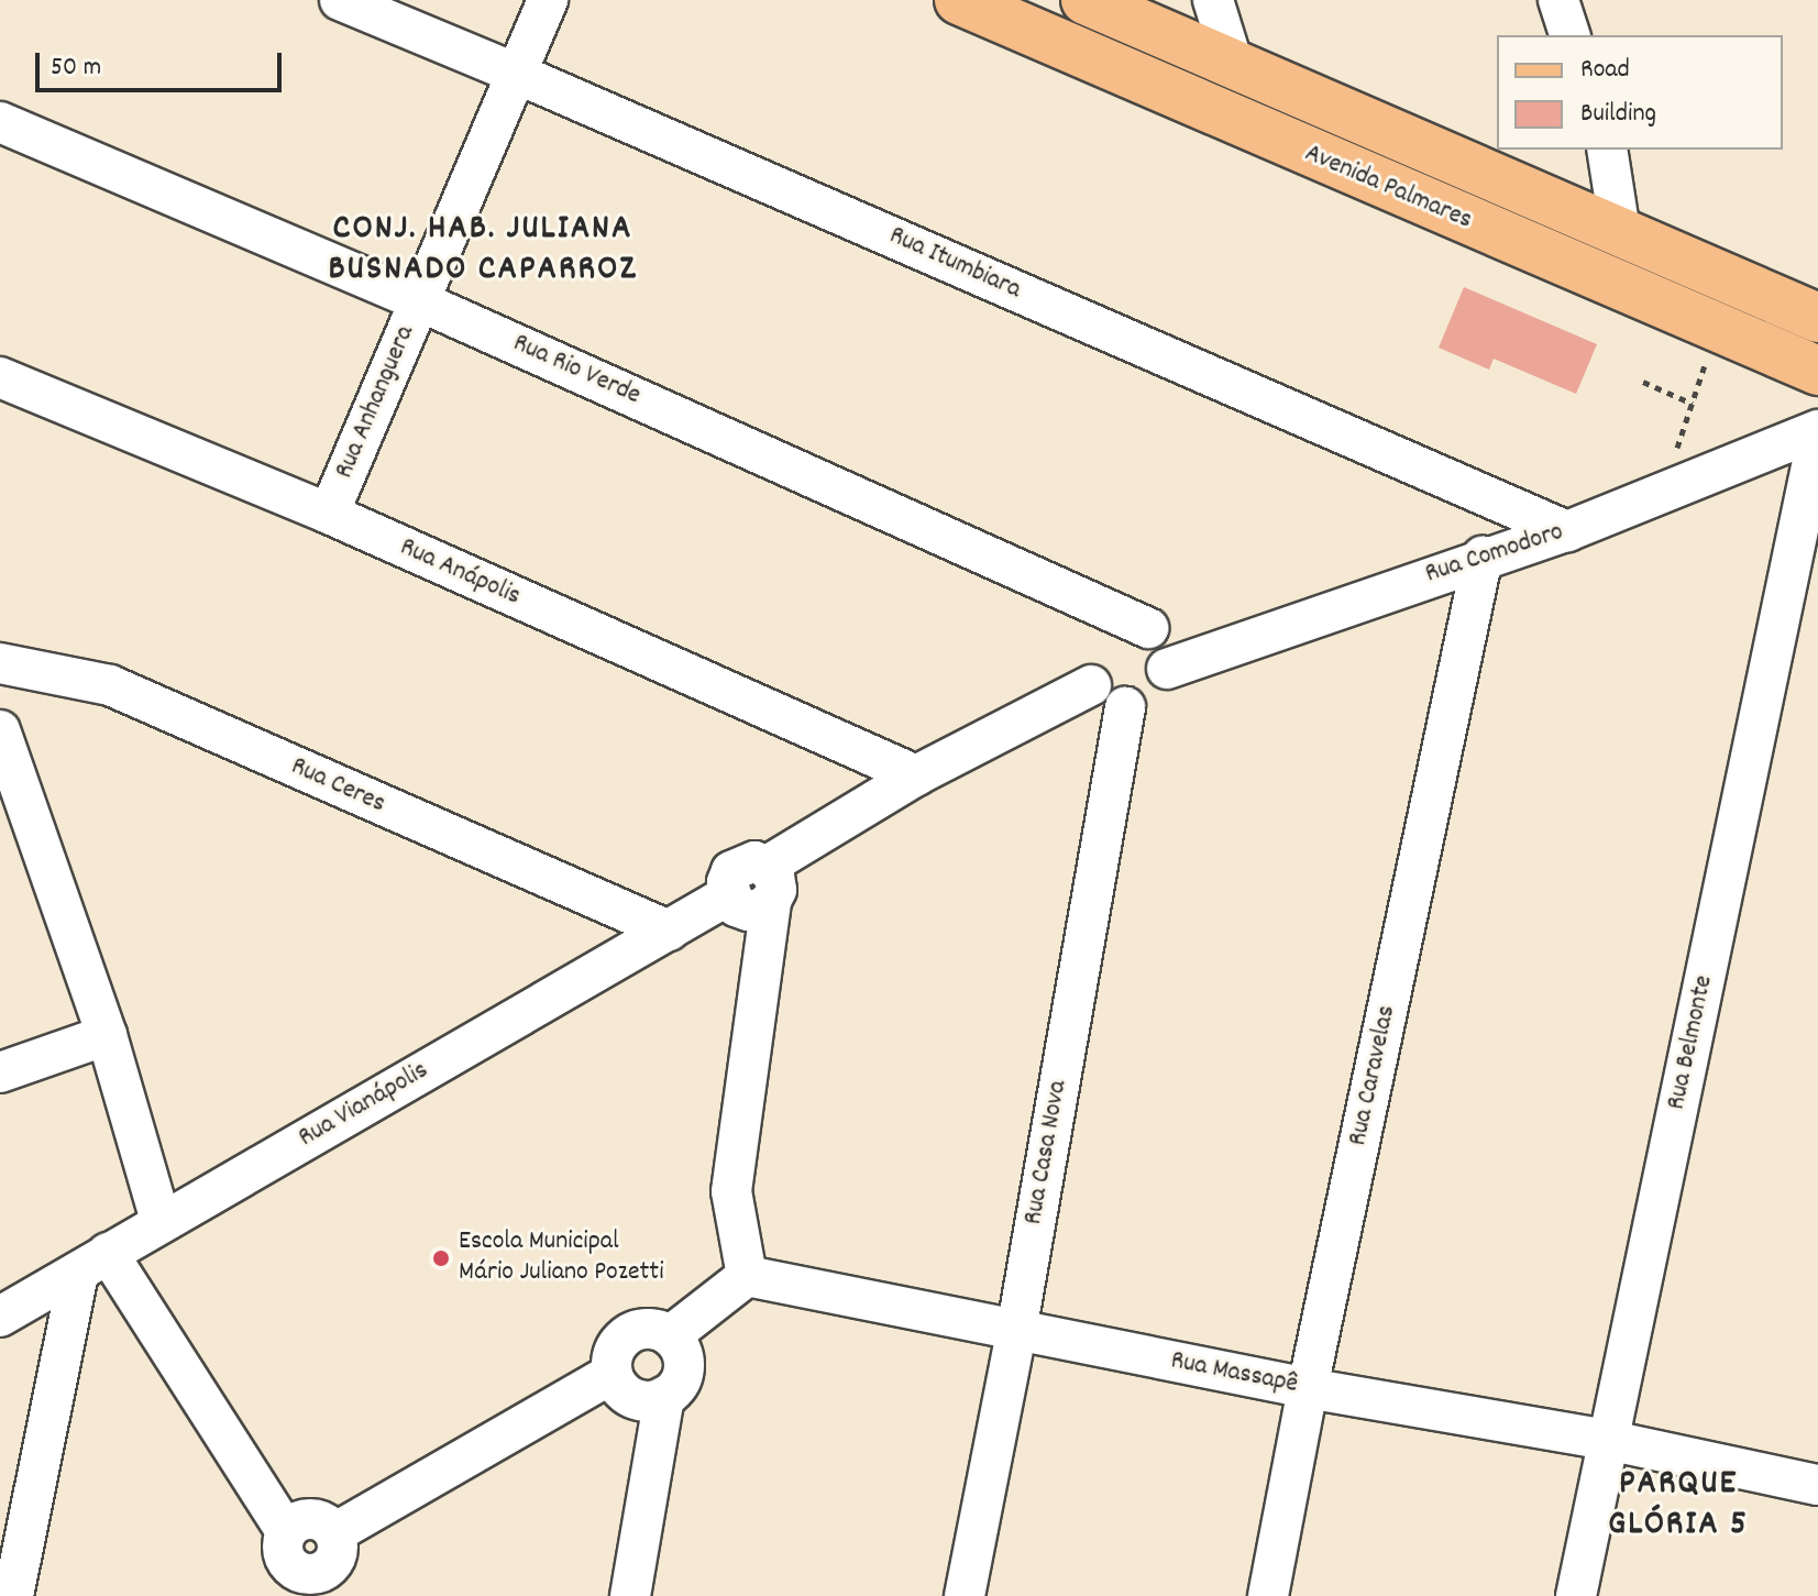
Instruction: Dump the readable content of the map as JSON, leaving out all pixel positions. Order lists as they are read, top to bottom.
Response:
{
  "streets": {
    "main road": ["Avenida Palmares"],
    "street": [
      "Rua Itumbiara",
      "Rua Rio Verde",
      "Rua Anhanguera",
      "Rua Comodoro",
      "Rua Anápolis",
      "Rua Ceres",
      "Rua Belmonte",
      "Rua Caravelas",
      "Rua Vianápolis",
      "Rua Casa Nova",
      "Rua Massapê"
    ]
  },
  "crossings": [
    ["Rua Itumbiara", "Rua Anhanguera"],
    ["Rua Itumbiara", "Rua Comodoro"],
    ["Rua Rio Verde", "Rua Anhanguera"],
    ["Rua Rio Verde", "Rua Comodoro"],
    ["Rua Rio Verde", "Rua Casa Nova"],
    ["Rua Anhanguera", "Rua Anápolis"],
    ["Rua Comodoro", "Rua Belmonte"],
    ["Rua Comodoro", "Rua Caravelas"],
    ["Rua Comodoro", "Rua Casa Nova"],
    ["Rua Ceres", "Rua Vianápolis"],
    ["Rua Belmonte", "Rua Massapê"],
    ["Rua Caravelas", "Rua Massapê"],
    ["Rua Casa Nova", "Rua Massapê"]
  ],
  "districts": ["CONJ. HAB. JULIANA BUSNADO CAPARROZ", "PARQUE GLÓRIA 5"],
  "places": ["Escola Municipal Mário Juliano Pozetti"],
  "legend": ["Road", "Building"],
  "scale_bar": "50 m"
}
